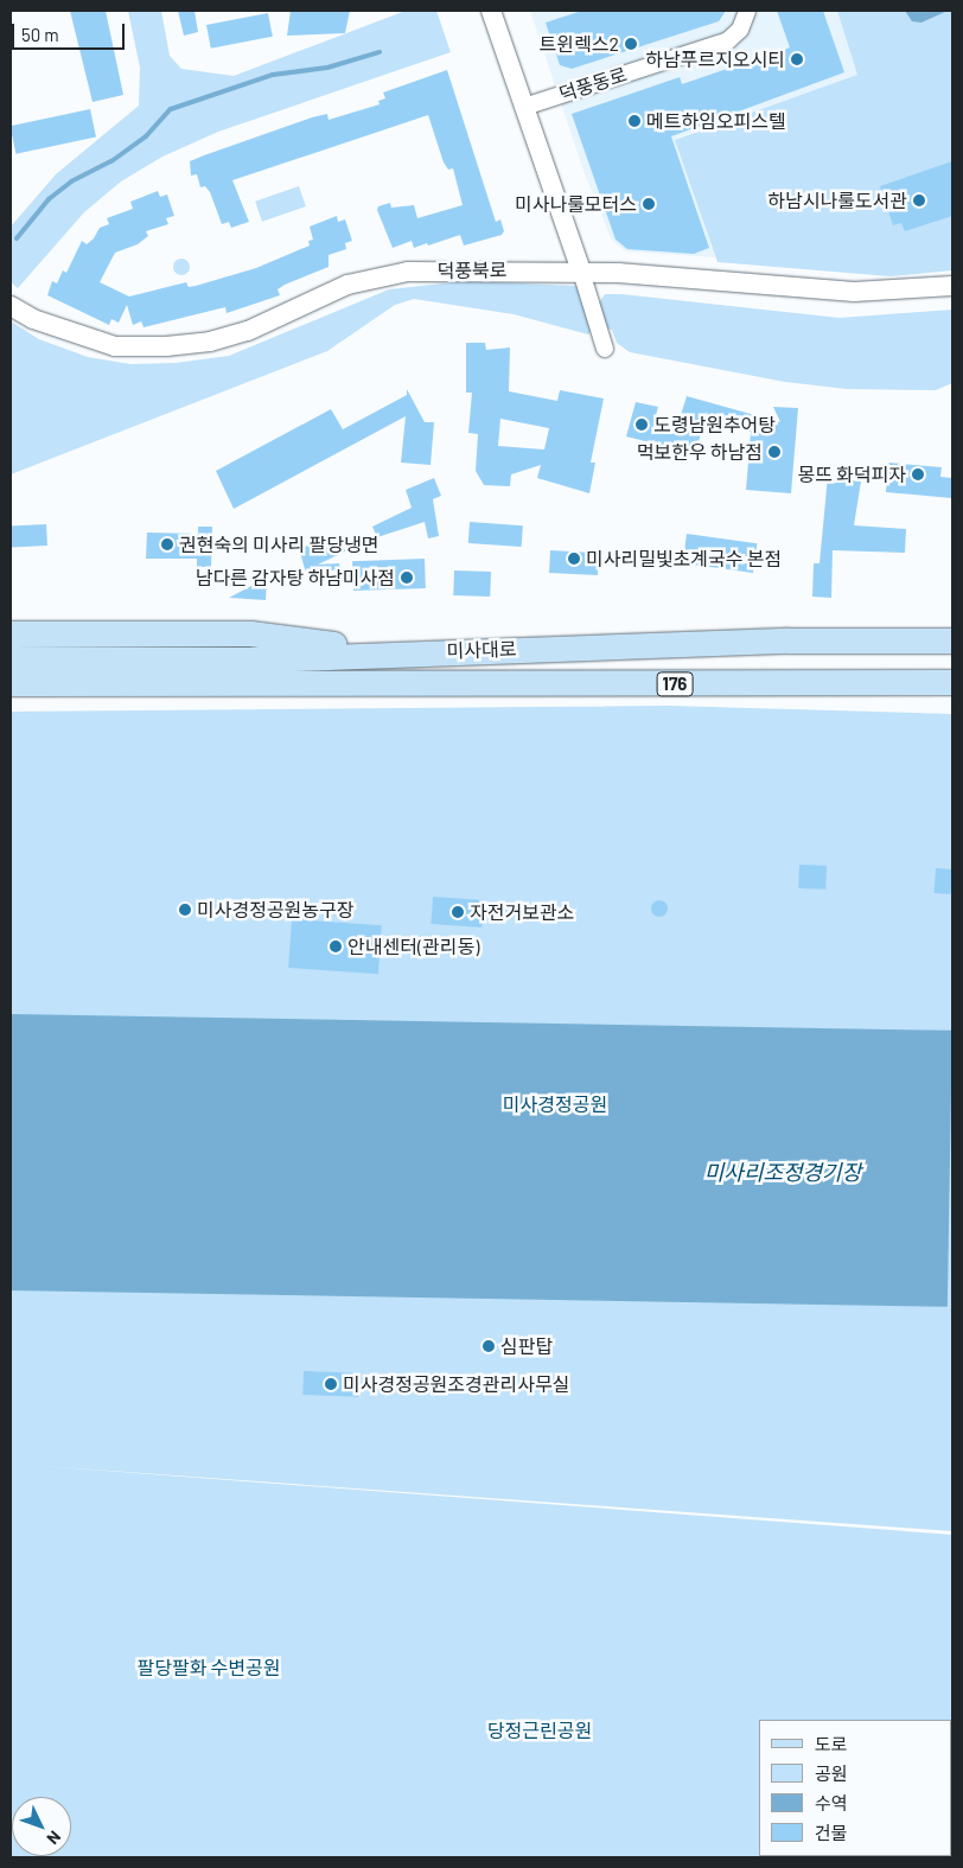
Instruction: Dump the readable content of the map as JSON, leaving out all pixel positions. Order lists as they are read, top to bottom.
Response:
{
  "streets": {
    "main road": ["미사대로", "176"],
    "street": ["덕풍동로", "덕풍북로"]
  },
  "water": ["미사리조정경기장"],
  "parks": ["미사경정공원", "팔당팔화 수변공원", "당정근린공원"],
  "places": [
    "트윈렉스2",
    "하남푸르지오시티",
    "메트하임오피스텔",
    "하남시나룰도서관",
    "미사나룰모터스",
    "도령남원추어탕",
    "먹보한우 하남점",
    "몽뜨 화덕피자",
    "권현숙의 미사리 팔당냉면",
    "미사리밀빛초계국수 본점",
    "남다른 감자탕 하남미사점",
    "미사경정공원농구장",
    "자전거보관소",
    "안내센터(관리동)",
    "심판탑",
    "미사경정공원조경관리사무실"
  ],
  "legend": [
    "도로",
    "공원",
    "수역",
    "건물"
  ],
  "scale_bar": "50 m",
  "north": "bottom right"
}
